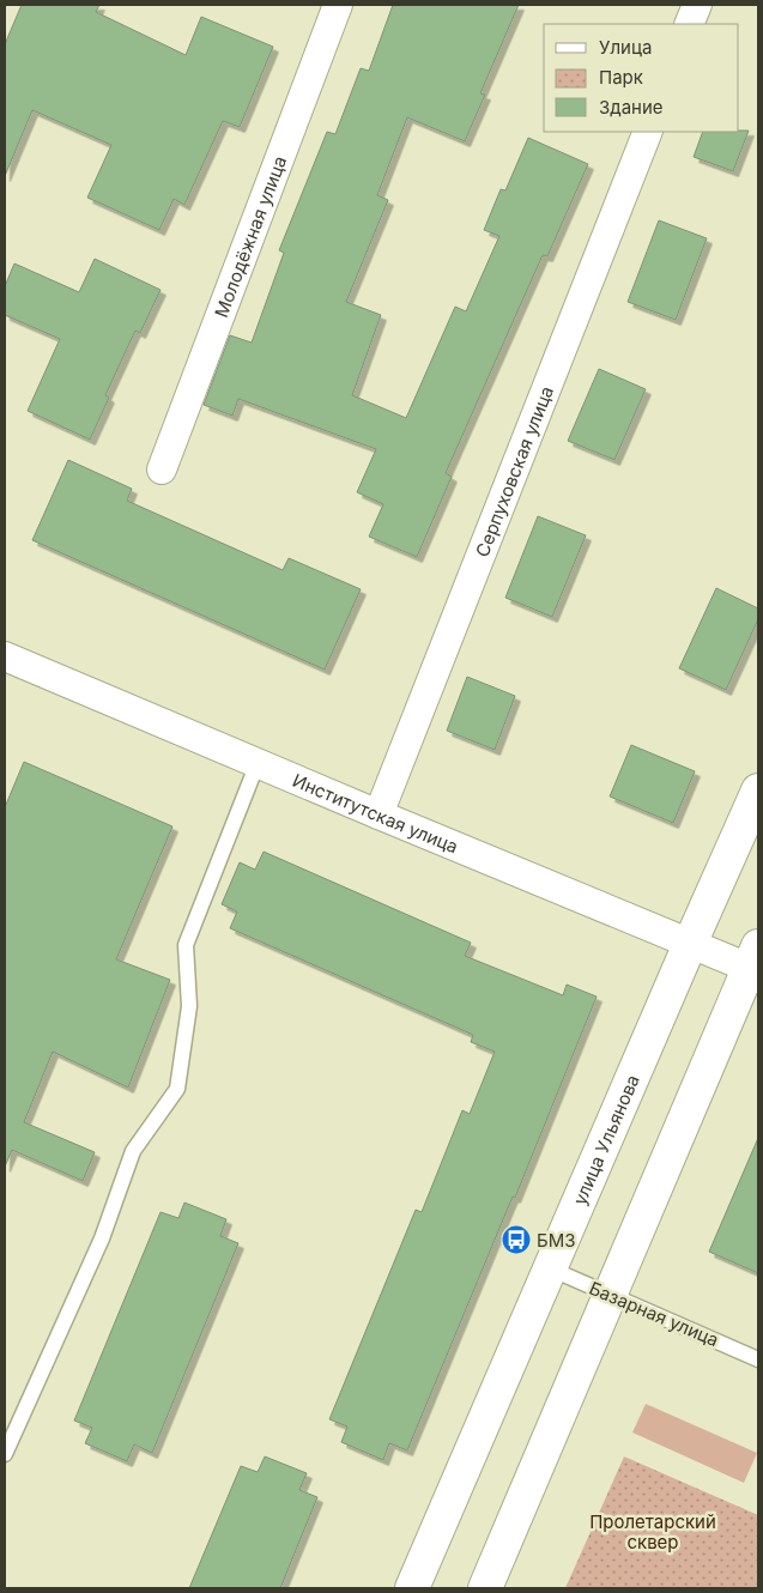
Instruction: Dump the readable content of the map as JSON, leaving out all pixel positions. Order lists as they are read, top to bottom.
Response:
{
  "streets": {
    "main road": ["улица Ульянова"],
    "street": ["Молодёжная улица", "Серпуховская улица", "Институтская улица"],
    "lane": ["Базарная улица"]
  },
  "crossings": [
    ["Серпуховская улица", "Институтская улица"],
    ["Институтская улица", "улица Ульянова"],
    ["улица Ульянова", "Базарная улица"]
  ],
  "parks": ["Пролетарский сквер"],
  "places": {
    "bus stop": ["БМЗ"]
  },
  "legend": ["Улица", "Парк", "Здание"]
}
